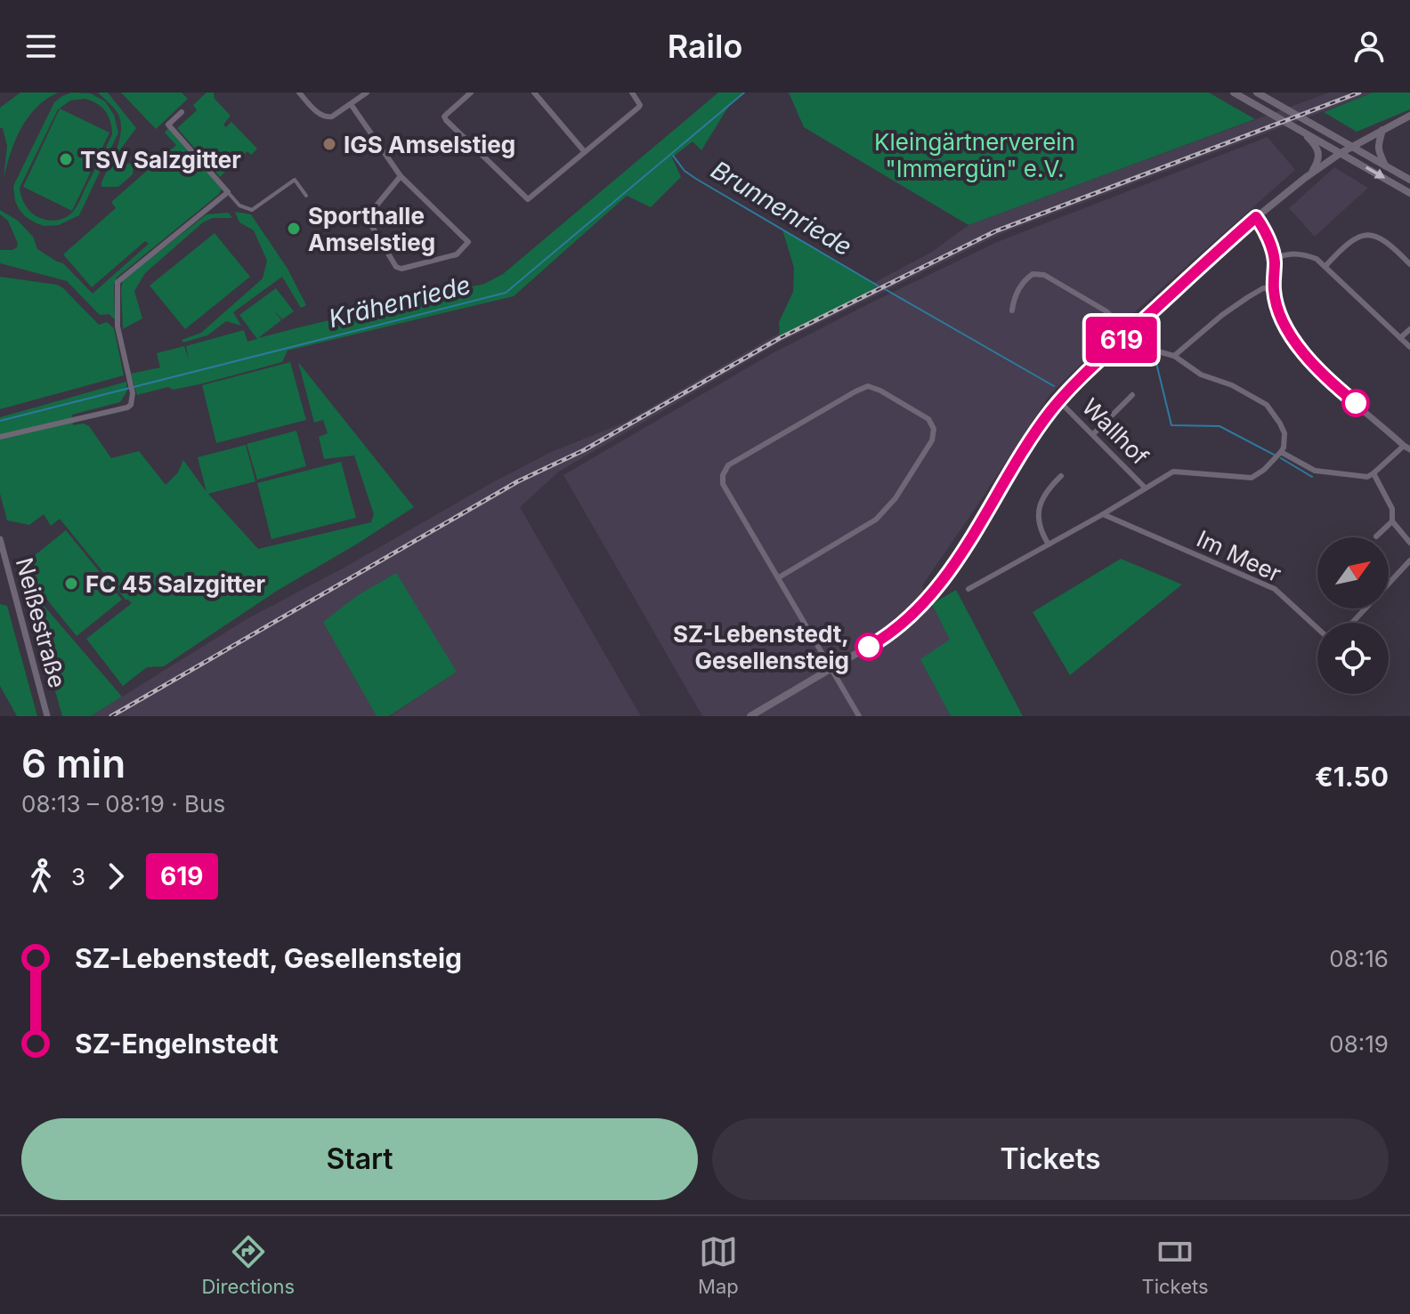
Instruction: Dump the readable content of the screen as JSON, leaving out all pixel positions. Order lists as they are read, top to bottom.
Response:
{
  "streets": {
    "street": ["Wallhof", "Im Meer", "Neißestraße"]
  },
  "water": ["Brunnenriede", "Krähenriede"],
  "parks": ["Kleingärtnerverein \"Immergün\" e.V."],
  "places": [
    "IGS Amselstieg",
    "TSV Salzgitter",
    "Sporthalle Amselstieg",
    "FC 45 Salzgitter",
    "SZ-Lebenstedt, Gesellensteig"
  ],
  "lines": ["bus line 619"],
  "north": "top right",
  "page": {
    "header": "Railo",
    "on_map": "619",
    "heading": ["6 min", "08:13 – 08:19 · Bus", "€1.50"],
    "legs": ["3", "619"],
    "list": [
      {
        "name": "SZ-Lebenstedt, Gesellensteig",
        "value": "08:16"
      },
      {
        "name": "SZ-Engelnstedt",
        "value": "08:19"
      }
    ],
    "buttons": ["Start", "Tickets"],
    "tabs": ["Directions", "Map", "Tickets"]
  }
}
